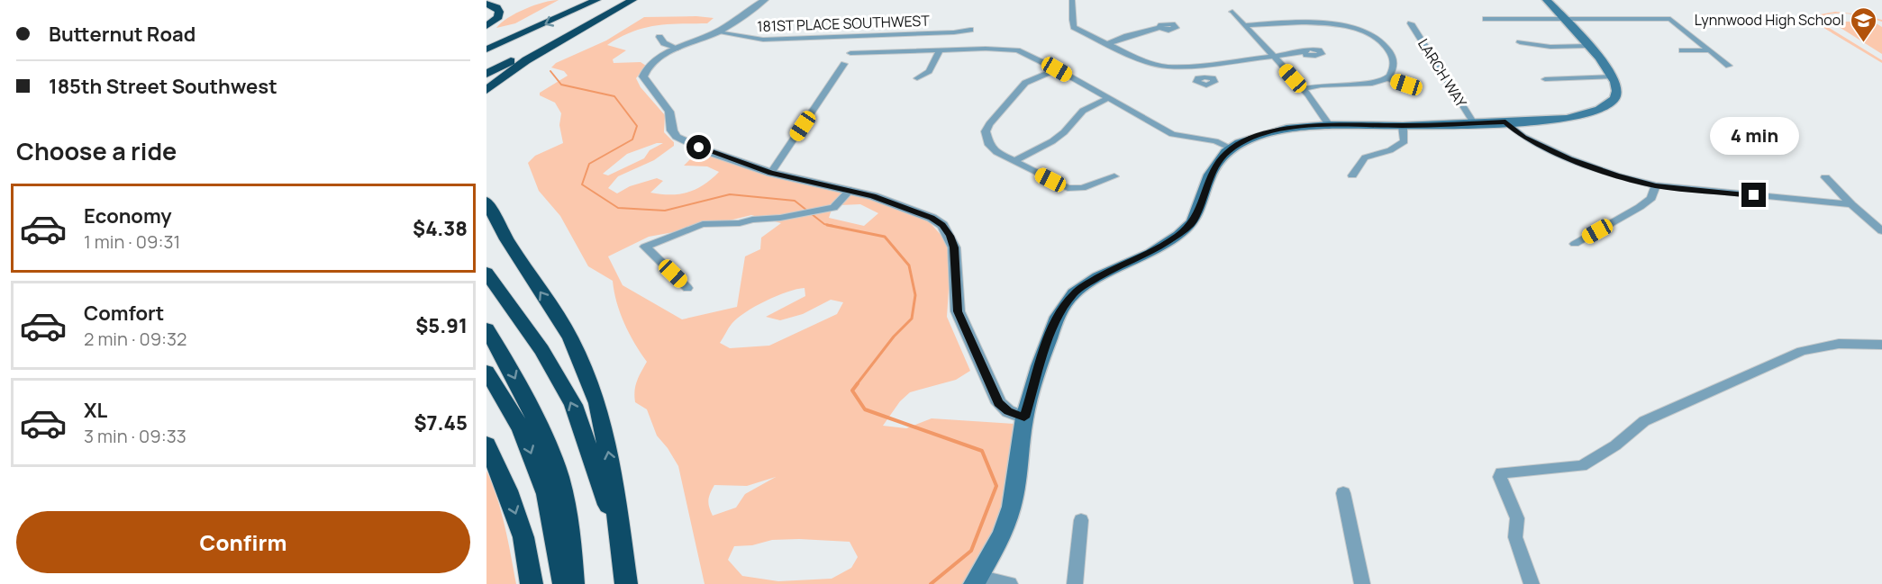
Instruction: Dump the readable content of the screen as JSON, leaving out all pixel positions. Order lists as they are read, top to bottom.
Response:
{
  "streets": {
    "main road": ["LARCH WAY"],
    "street": ["181ST PLACE SOUTHWEST"]
  },
  "places": {
    "school or university": ["Lynnwood High School"]
  },
  "page": {
    "banner": ["Butternut Road", "185th Street Southwest"],
    "bubble": "4 min",
    "heading": "Choose a ride",
    "list": [
      {
        "name": "Economy",
        "note": "1 min · 09:31",
        "value": "$4.38"
      },
      {
        "name": "Comfort",
        "note": "2 min · 09:32",
        "value": "$5.91"
      },
      {
        "name": "XL",
        "note": "3 min · 09:33",
        "value": "$7.45"
      }
    ],
    "buttons": "Confirm"
  }
}
